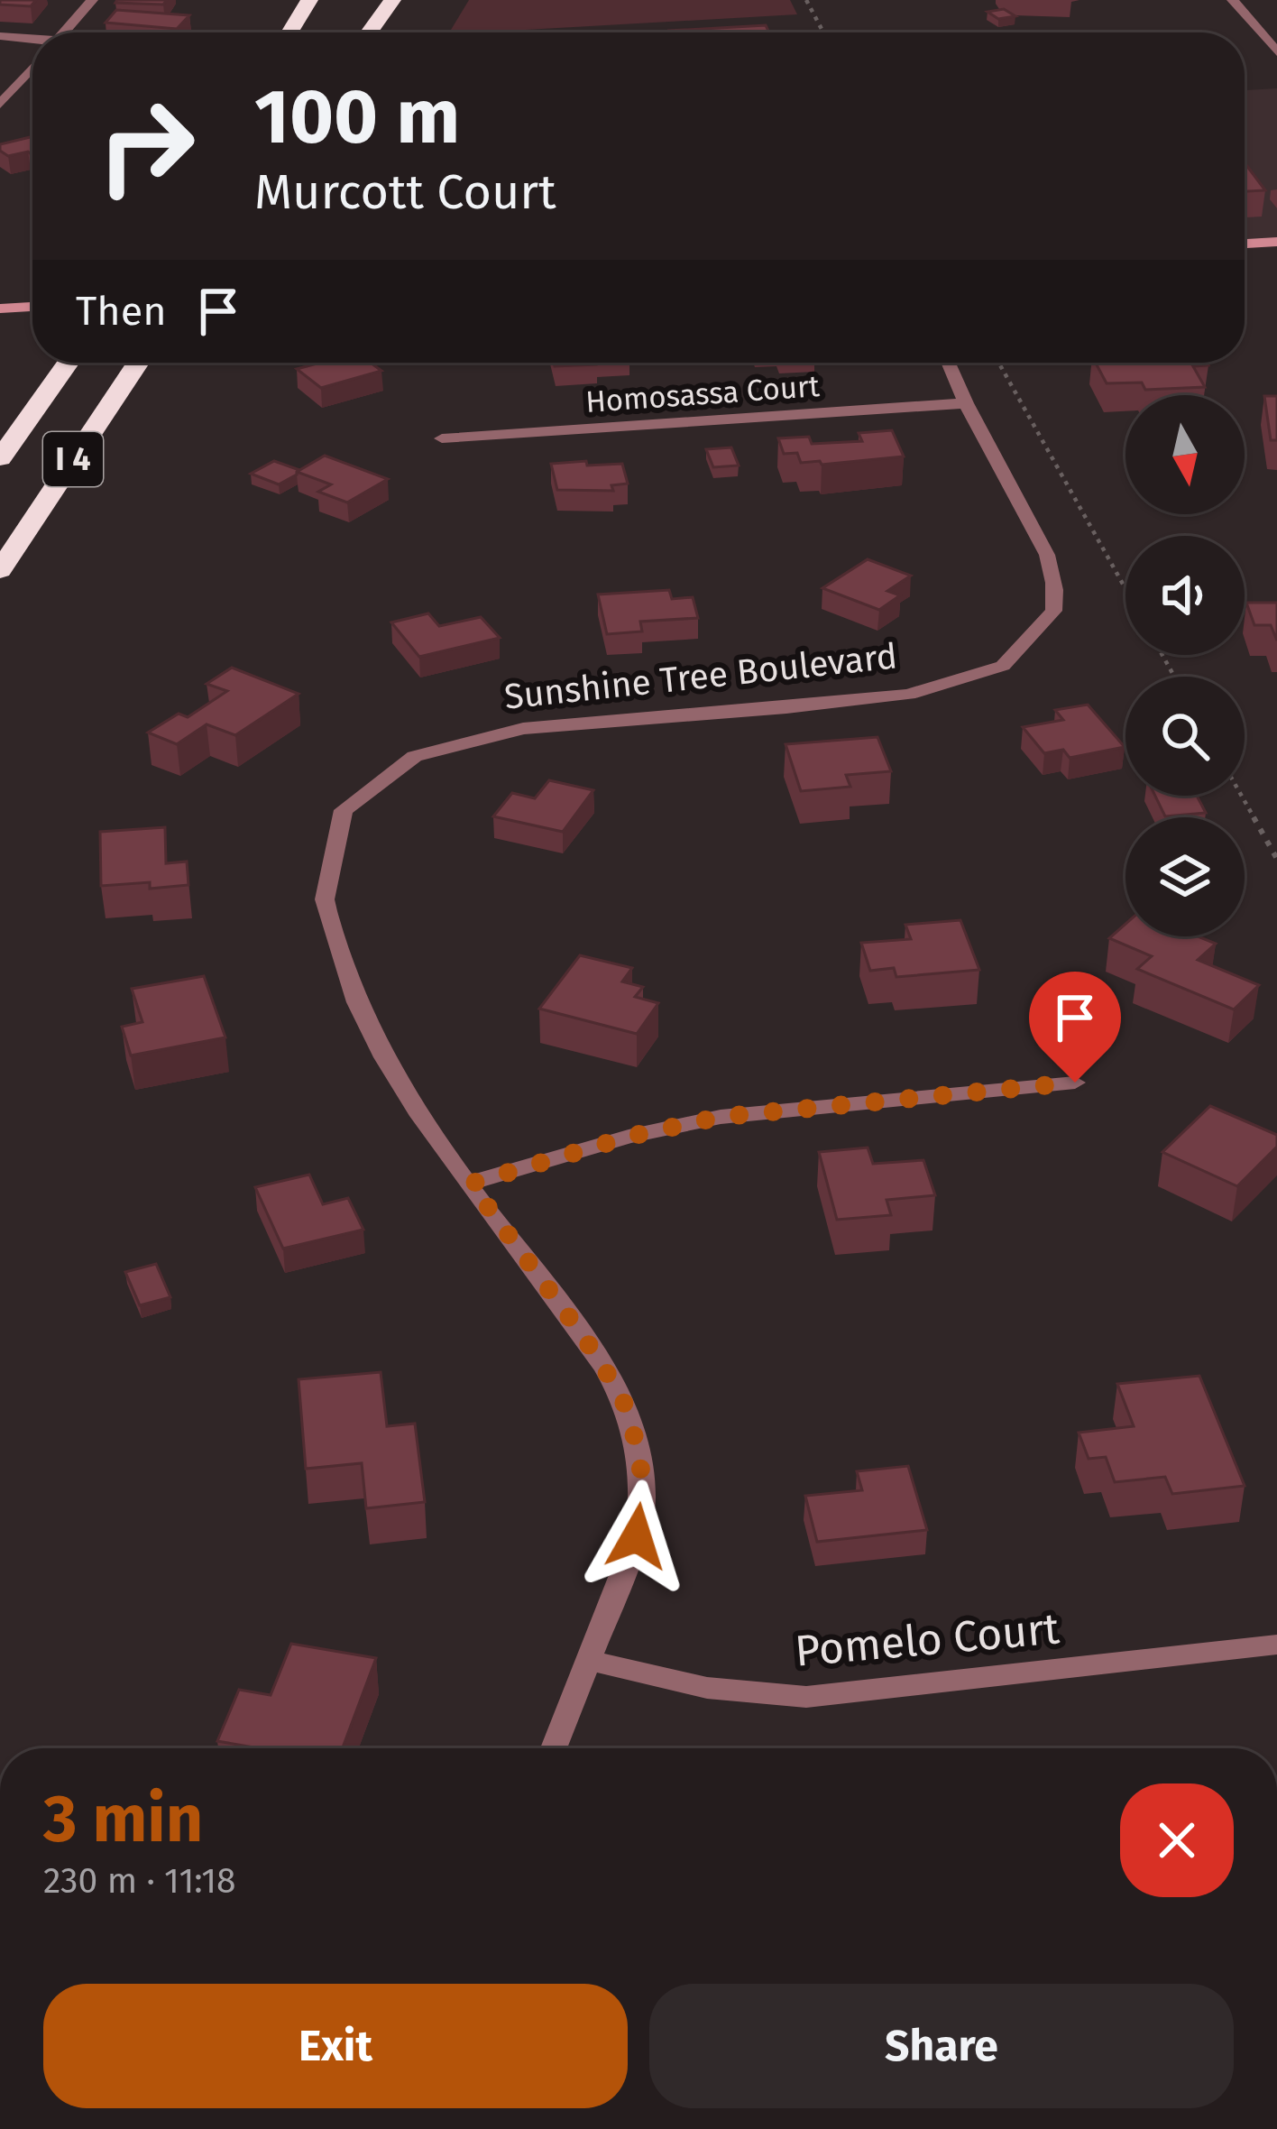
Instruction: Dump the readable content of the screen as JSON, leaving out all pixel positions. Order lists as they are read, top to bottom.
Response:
{
  "streets": {
    "highway": ["I 4"],
    "street": ["Homosassa Court", "Sunshine Tree Boulevard", "Pomelo Court"]
  },
  "crossings": [
    ["Homosassa Court", "Sunshine Tree Boulevard"],
    ["Sunshine Tree Boulevard", "Pomelo Court"]
  ],
  "north": "bottom",
  "page": {
    "turn": ["100 m", "Murcott Court"],
    "then": "Then",
    "heading": ["3 min", "230 m · 11:18"],
    "buttons": ["Exit", "Share"]
  }
}
